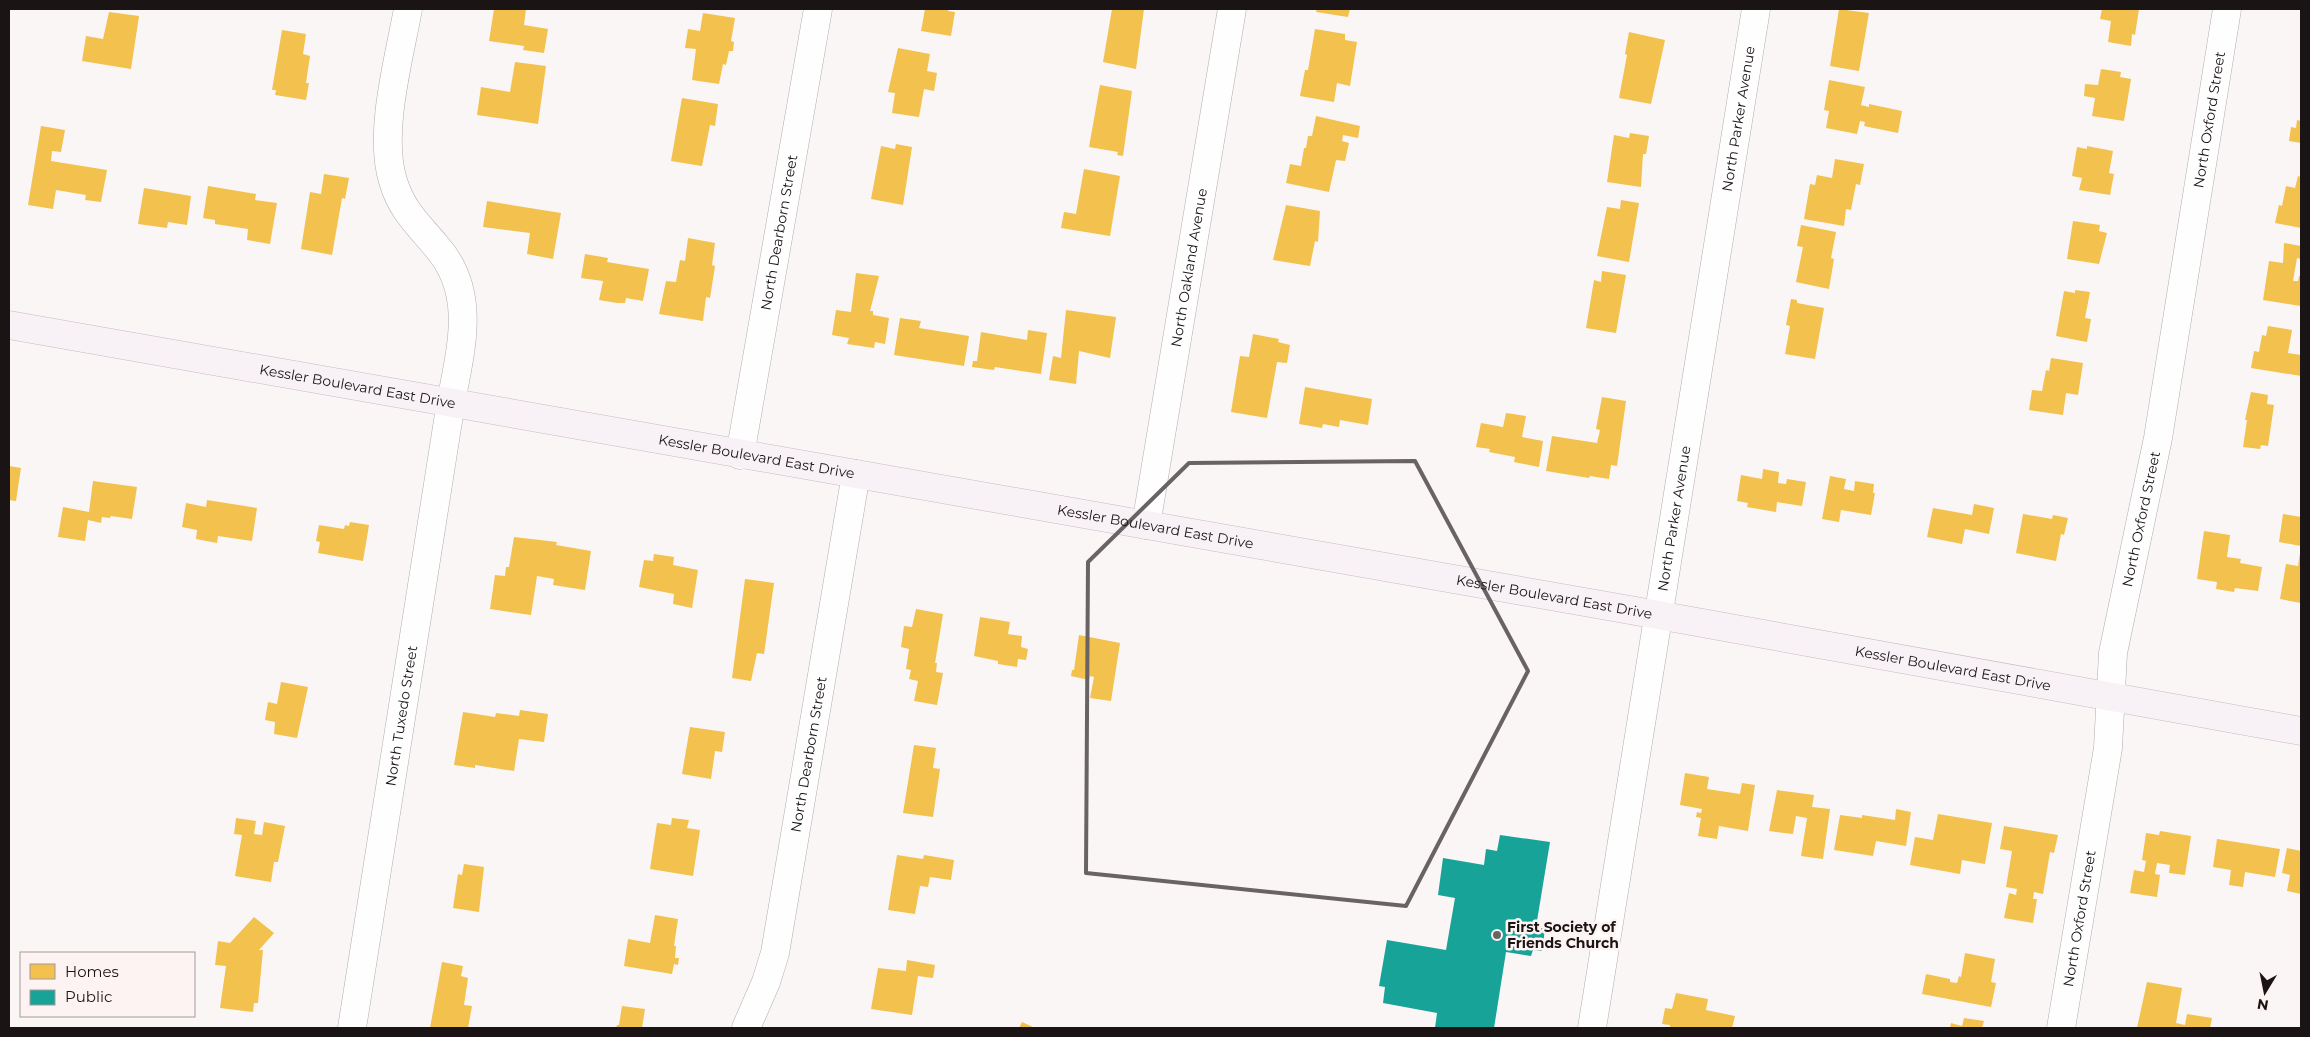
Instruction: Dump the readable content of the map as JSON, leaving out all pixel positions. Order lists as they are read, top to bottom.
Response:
{
  "streets": {
    "main road": ["Kessler Boulevard East Drive"],
    "street": [
      "North Parker Avenue",
      "North Oxford Street",
      "North Dearborn Street",
      "North Oakland Avenue",
      "North Tuxedo Street"
    ]
  },
  "crossings": [
    ["North Parker Avenue", "Kessler Boulevard East Drive"],
    ["North Oxford Street", "Kessler Boulevard East Drive"],
    ["North Dearborn Street", "Kessler Boulevard East Drive"],
    ["North Oakland Avenue", "Kessler Boulevard East Drive"],
    ["Kessler Boulevard East Drive", "North Tuxedo Street"]
  ],
  "places": ["First Society of Friends Church"],
  "legend": ["Homes", "Public"],
  "north": "bottom"
}
